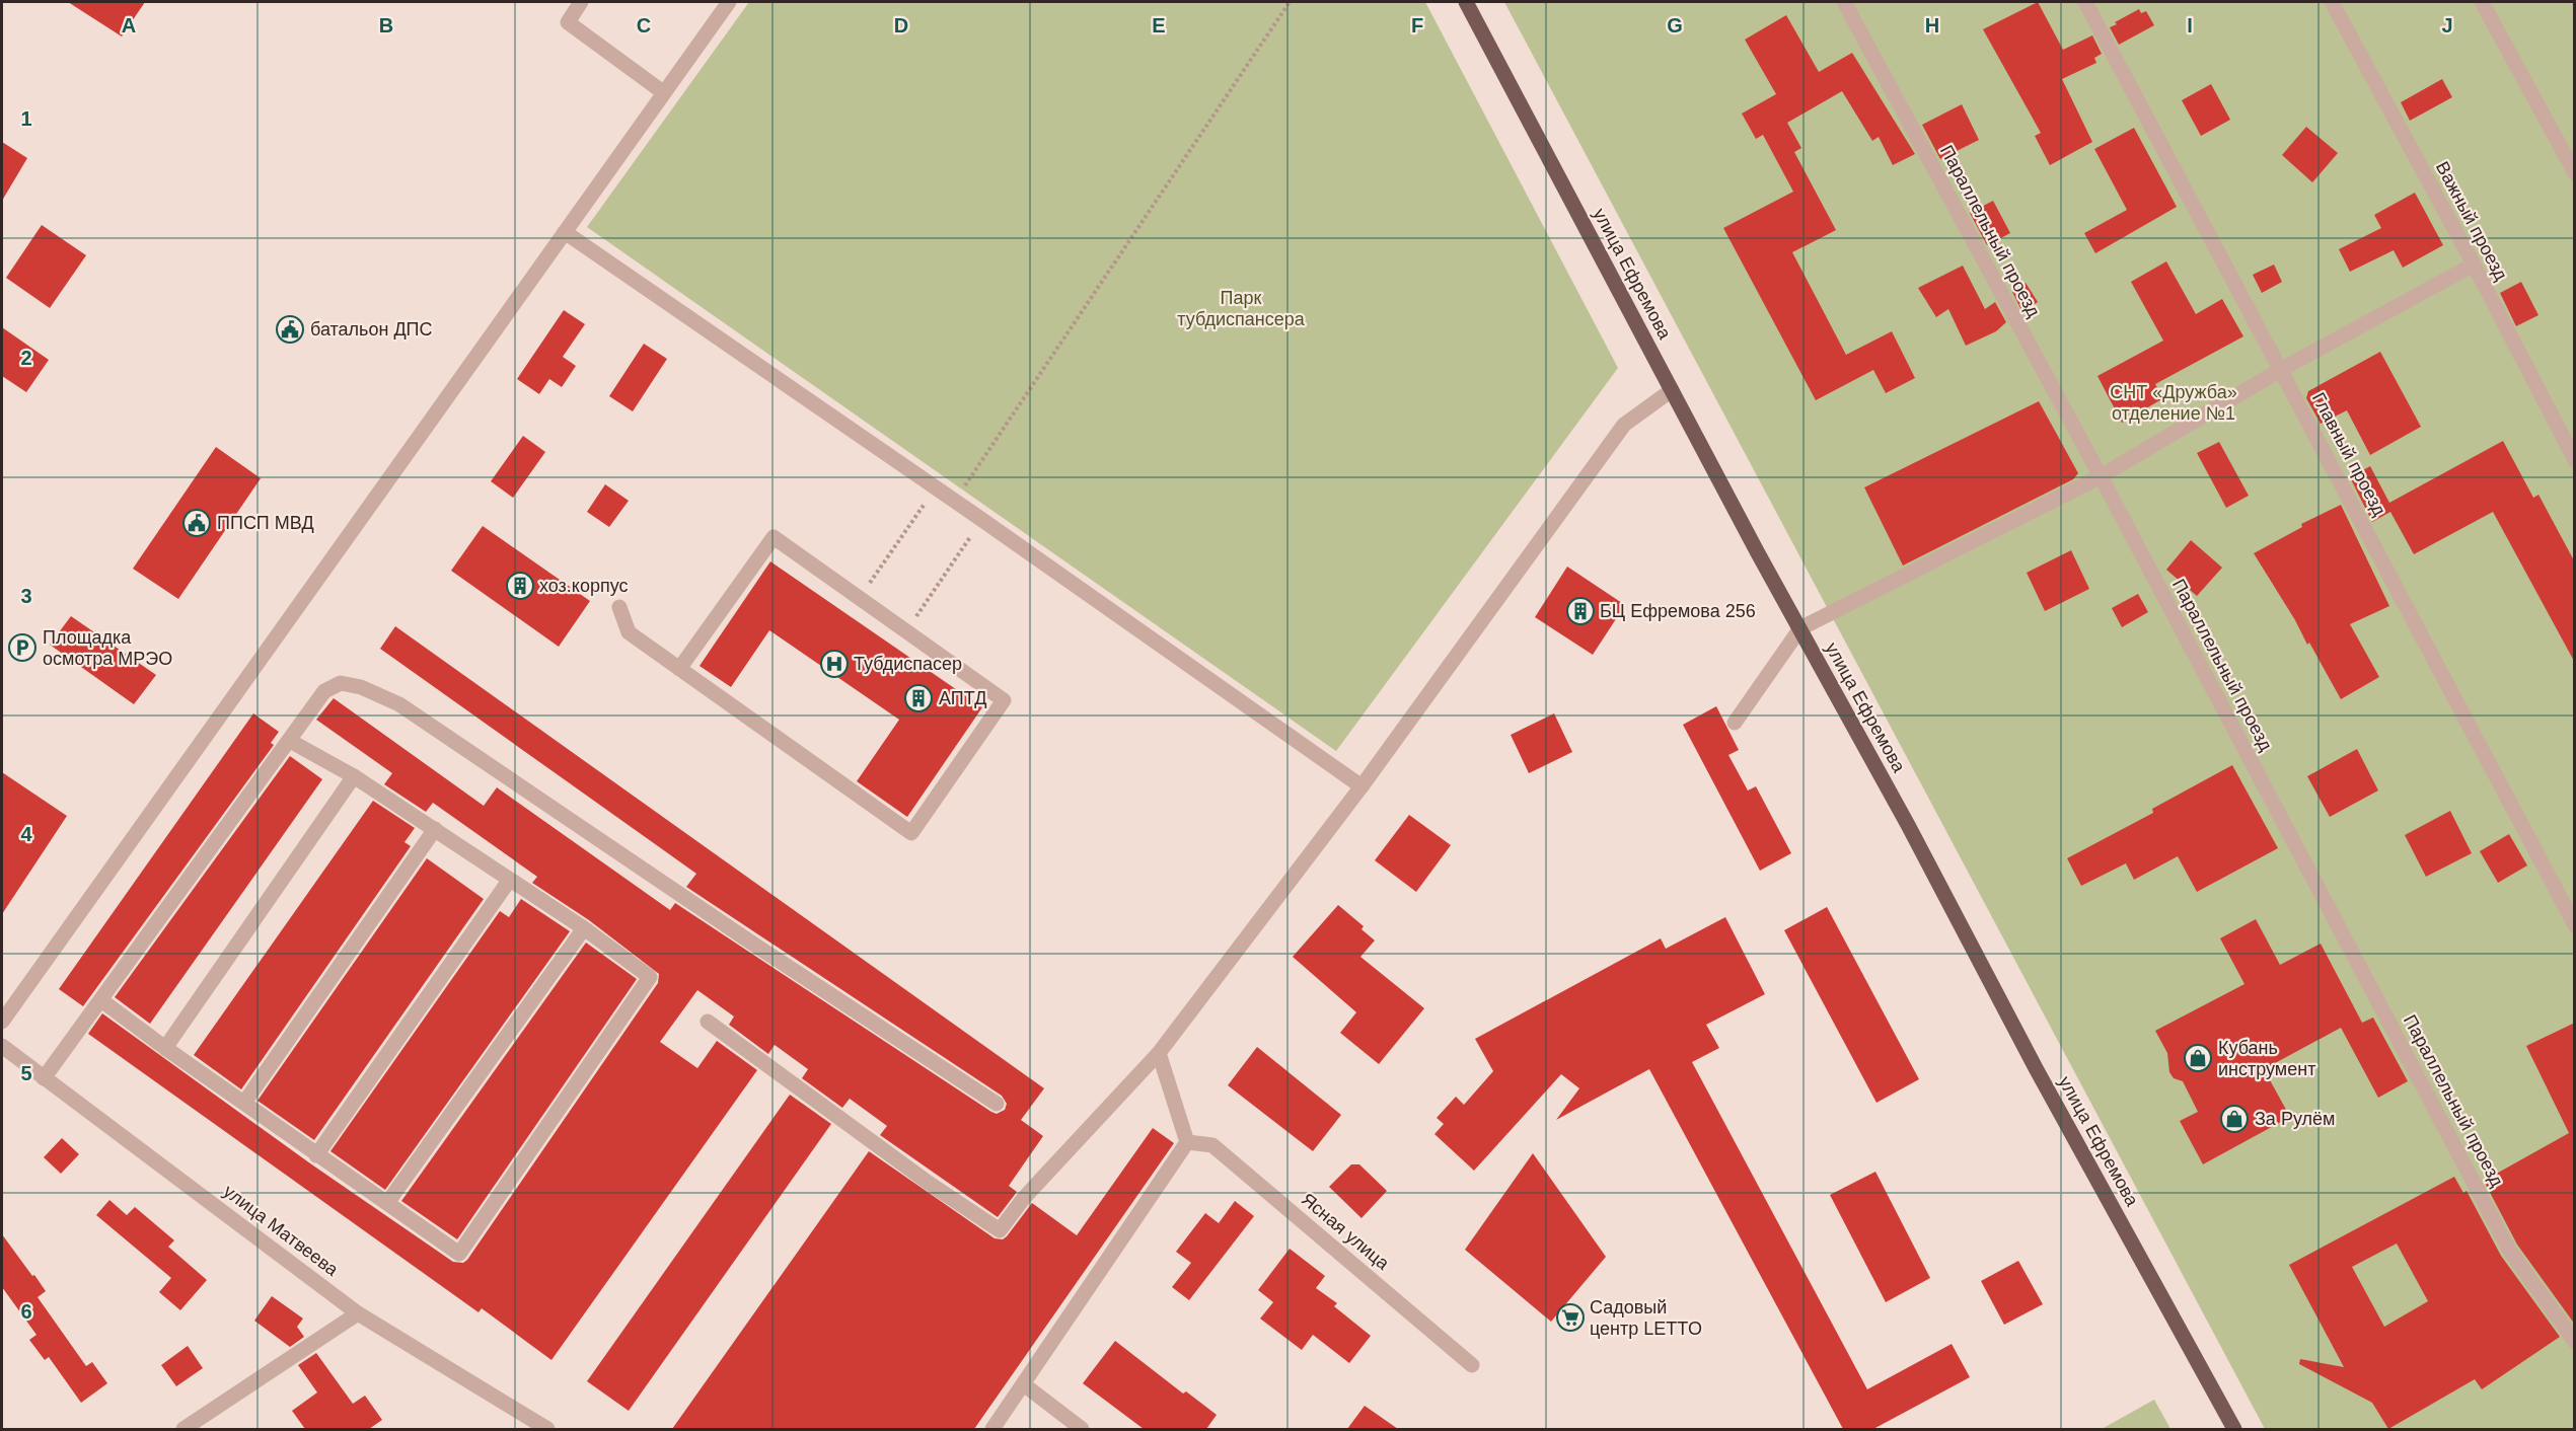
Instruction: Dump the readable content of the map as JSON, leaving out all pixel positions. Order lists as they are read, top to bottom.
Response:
{
  "streets": {
    "main road": ["улица Ефремова"],
    "street": [
      "Важный проезд",
      "Параллельный проезд",
      "Главный проезд",
      "улица Матвеева",
      "Ясная улица"
    ]
  },
  "parks": ["Парк тубдиспансера", "СНТ «Дружба» отделение №1"],
  "places": {
    "public building": ["батальон ДПС", "ППСП МВД"],
    "building": ["хоз.корпус", "БЦ Ефремова 256", "АПТД"],
    "parking": ["Площадка осмотра МРЭО"],
    "hospital": ["Тубдиспасер"],
    "shop": ["Кубань инструмент", "За Рулём"],
    "supermarket": ["Садовый центр LETTO"]
  },
  "grid": {
    "columns": [
      "A",
      "B",
      "C",
      "D",
      "E",
      "F",
      "G",
      "H",
      "I",
      "J"
    ],
    "rows": [
      "1",
      "2",
      "3",
      "4",
      "5",
      "6"
    ]
  }
}
